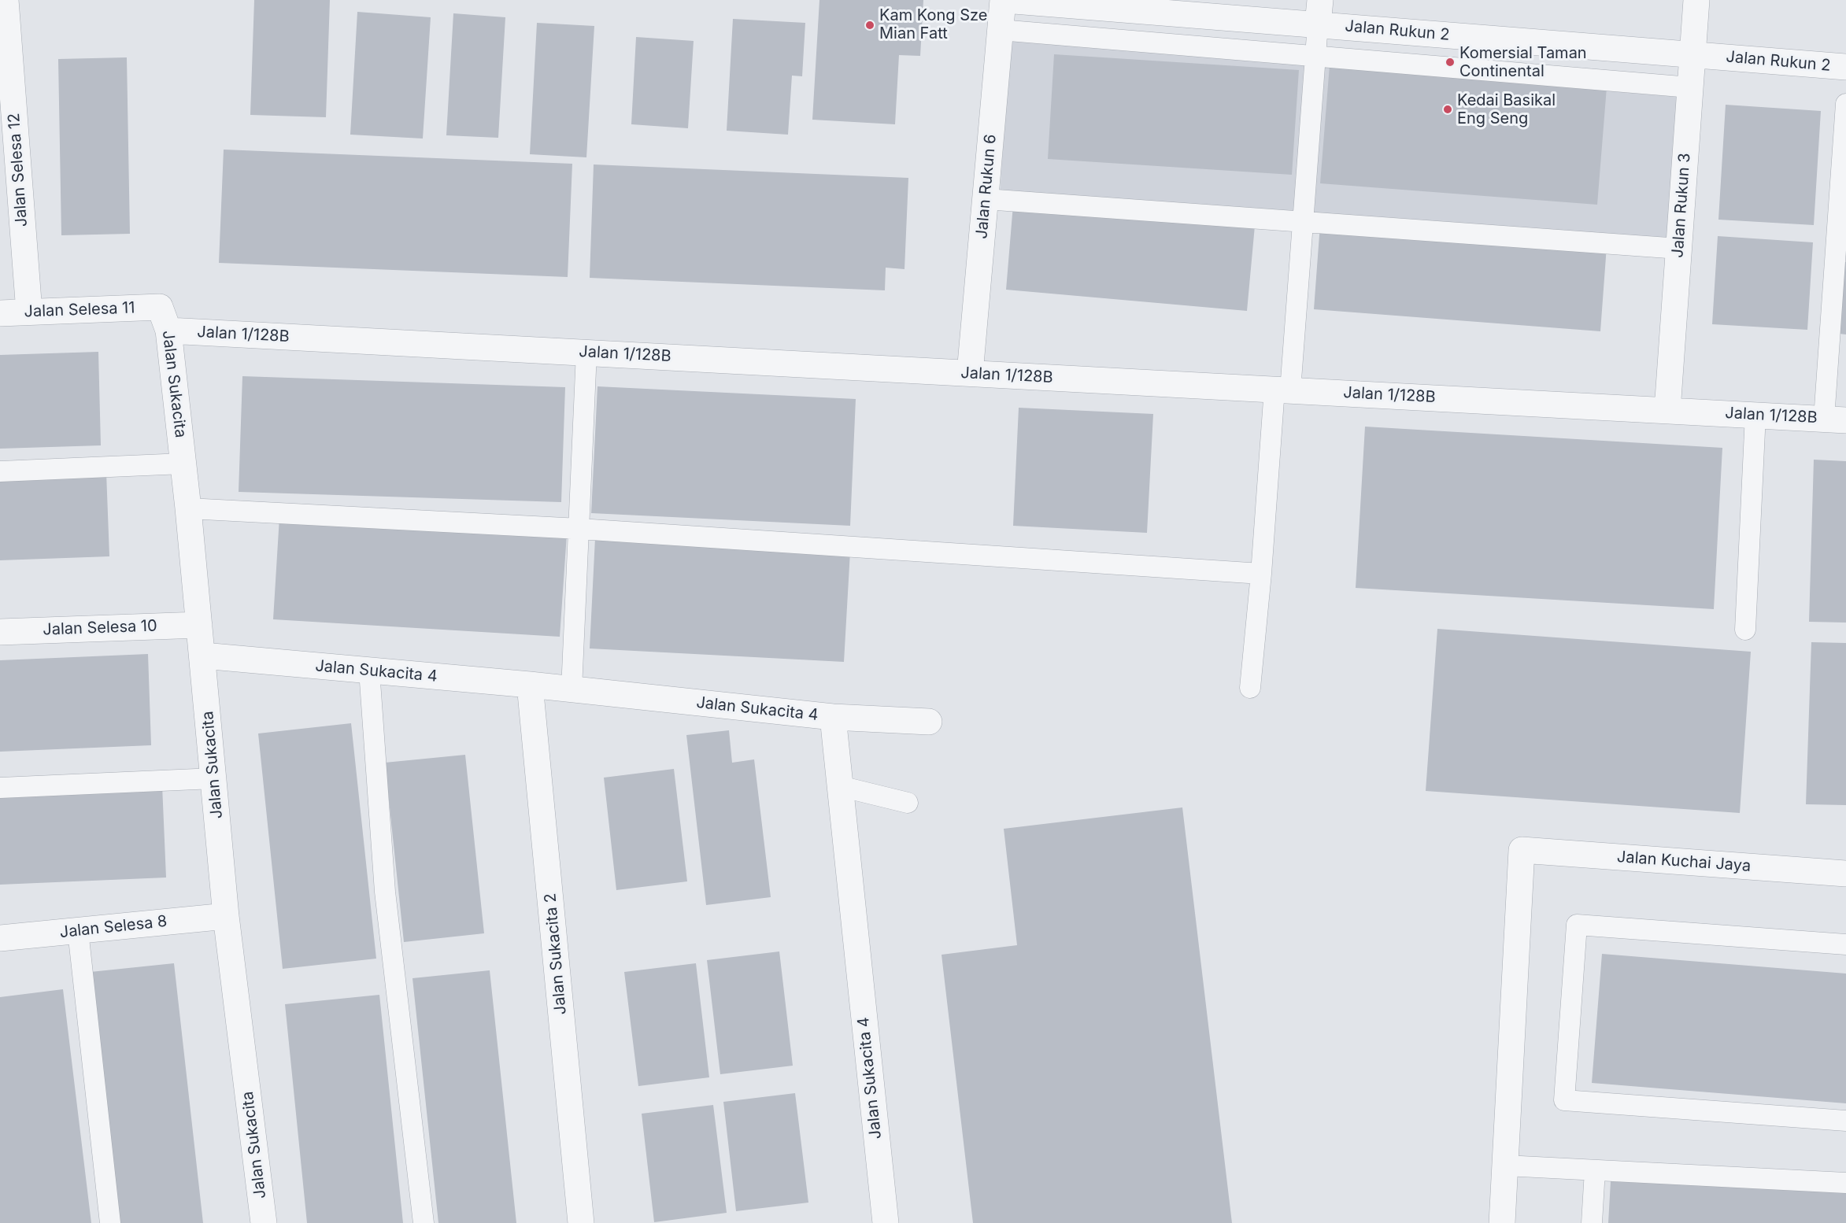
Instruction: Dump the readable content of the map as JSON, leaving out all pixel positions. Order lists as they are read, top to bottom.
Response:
{
  "streets": {
    "street": [
      "Jalan Rukun 2",
      "Jalan Selesa 12",
      "Jalan Rukun 6",
      "Jalan Rukun 3",
      "Jalan Selesa 11",
      "Jalan 1/128B",
      "Jalan Sukacita",
      "Jalan Selesa 10",
      "Jalan Sukacita 4",
      "Jalan Kuchai Jaya",
      "Jalan Selesa 8",
      "Jalan Sukacita 2"
    ]
  },
  "crossings": [
    ["Jalan Rukun 2", "Jalan Rukun 6"],
    ["Jalan Rukun 2", "Jalan Rukun 3"],
    ["Jalan Selesa 12", "Jalan Selesa 11"],
    ["Jalan Rukun 6", "Jalan 1/128B"],
    ["Jalan Rukun 3", "Jalan 1/128B"],
    ["Jalan Selesa 11", "Jalan 1/128B"],
    ["Jalan Selesa 11", "Jalan Sukacita"],
    ["Jalan 1/128B", "Jalan Sukacita"],
    ["Jalan Sukacita", "Jalan Selesa 10"],
    ["Jalan Sukacita", "Jalan Sukacita 4"],
    ["Jalan Sukacita", "Jalan Selesa 8"],
    ["Jalan Sukacita 4", "Jalan Sukacita 2"]
  ],
  "places": ["Kam Kong Sze Mian Fatt", "Komersial Taman Continental", "Kedai Basikal Eng Seng"]
}
